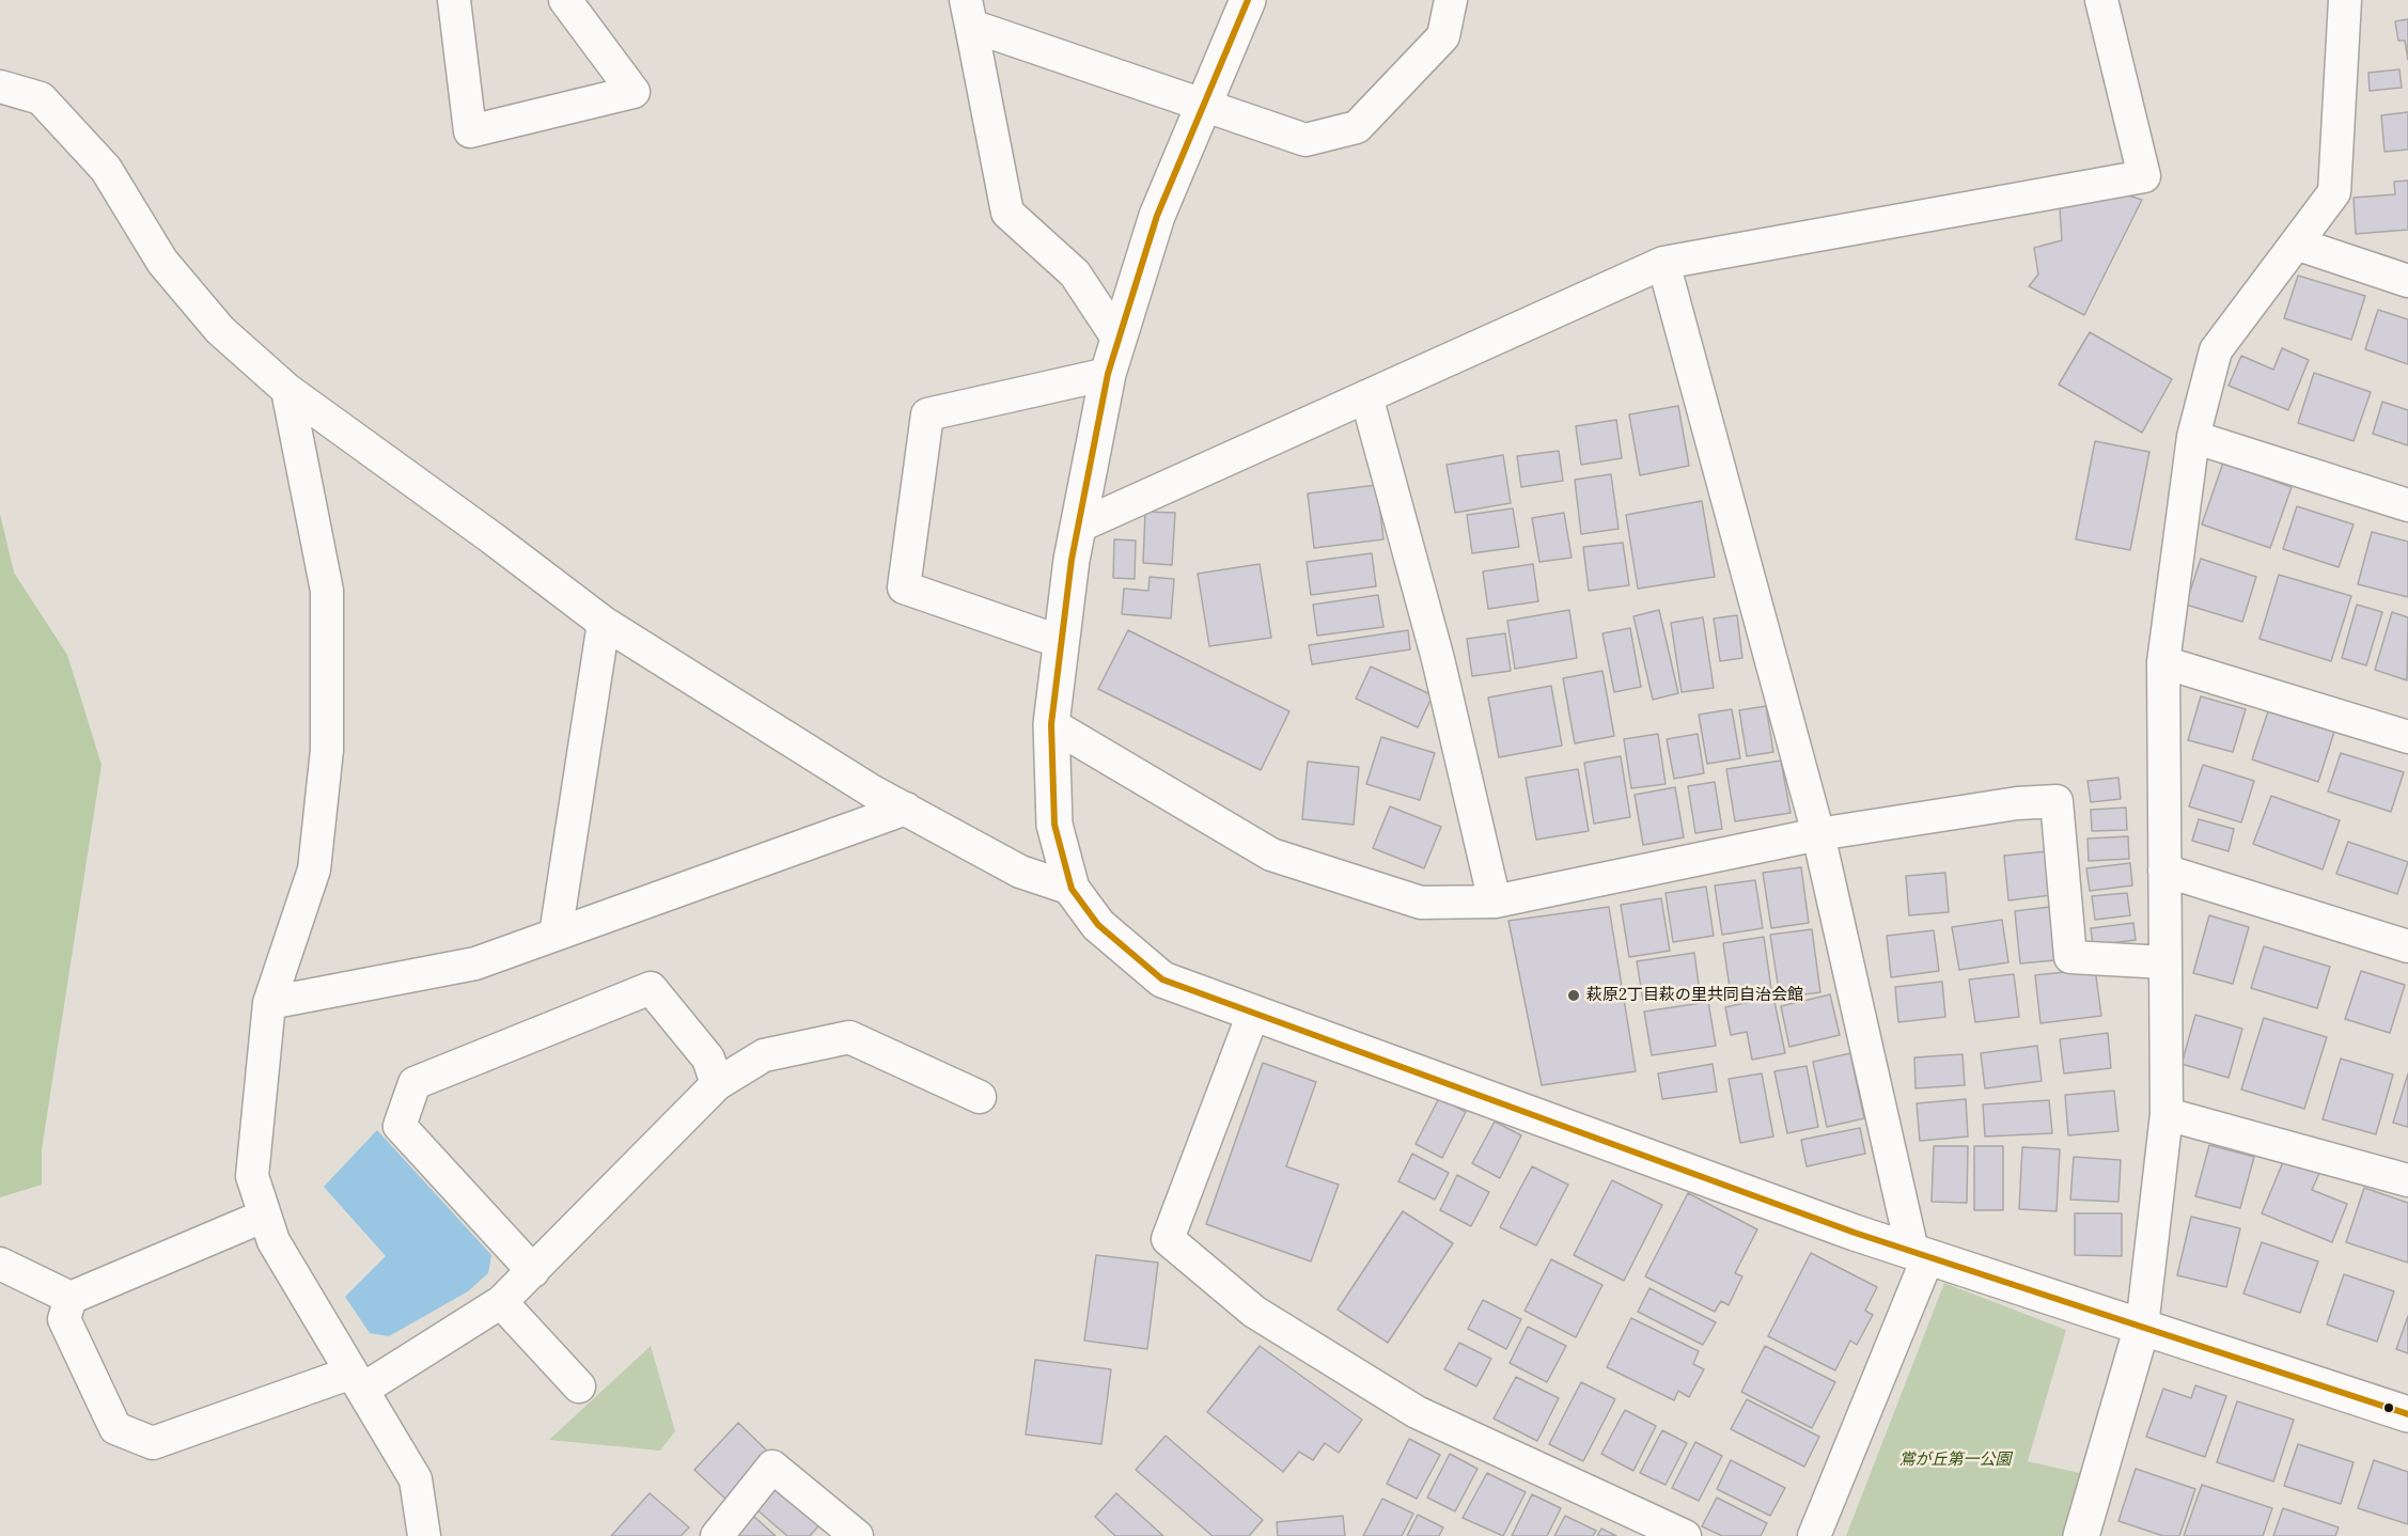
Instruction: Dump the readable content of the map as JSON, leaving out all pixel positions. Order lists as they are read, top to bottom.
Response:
{
  "parks": ["鴬が丘第一公園"],
  "places": ["萩原2丁目萩の里共同自治会館"]
}
